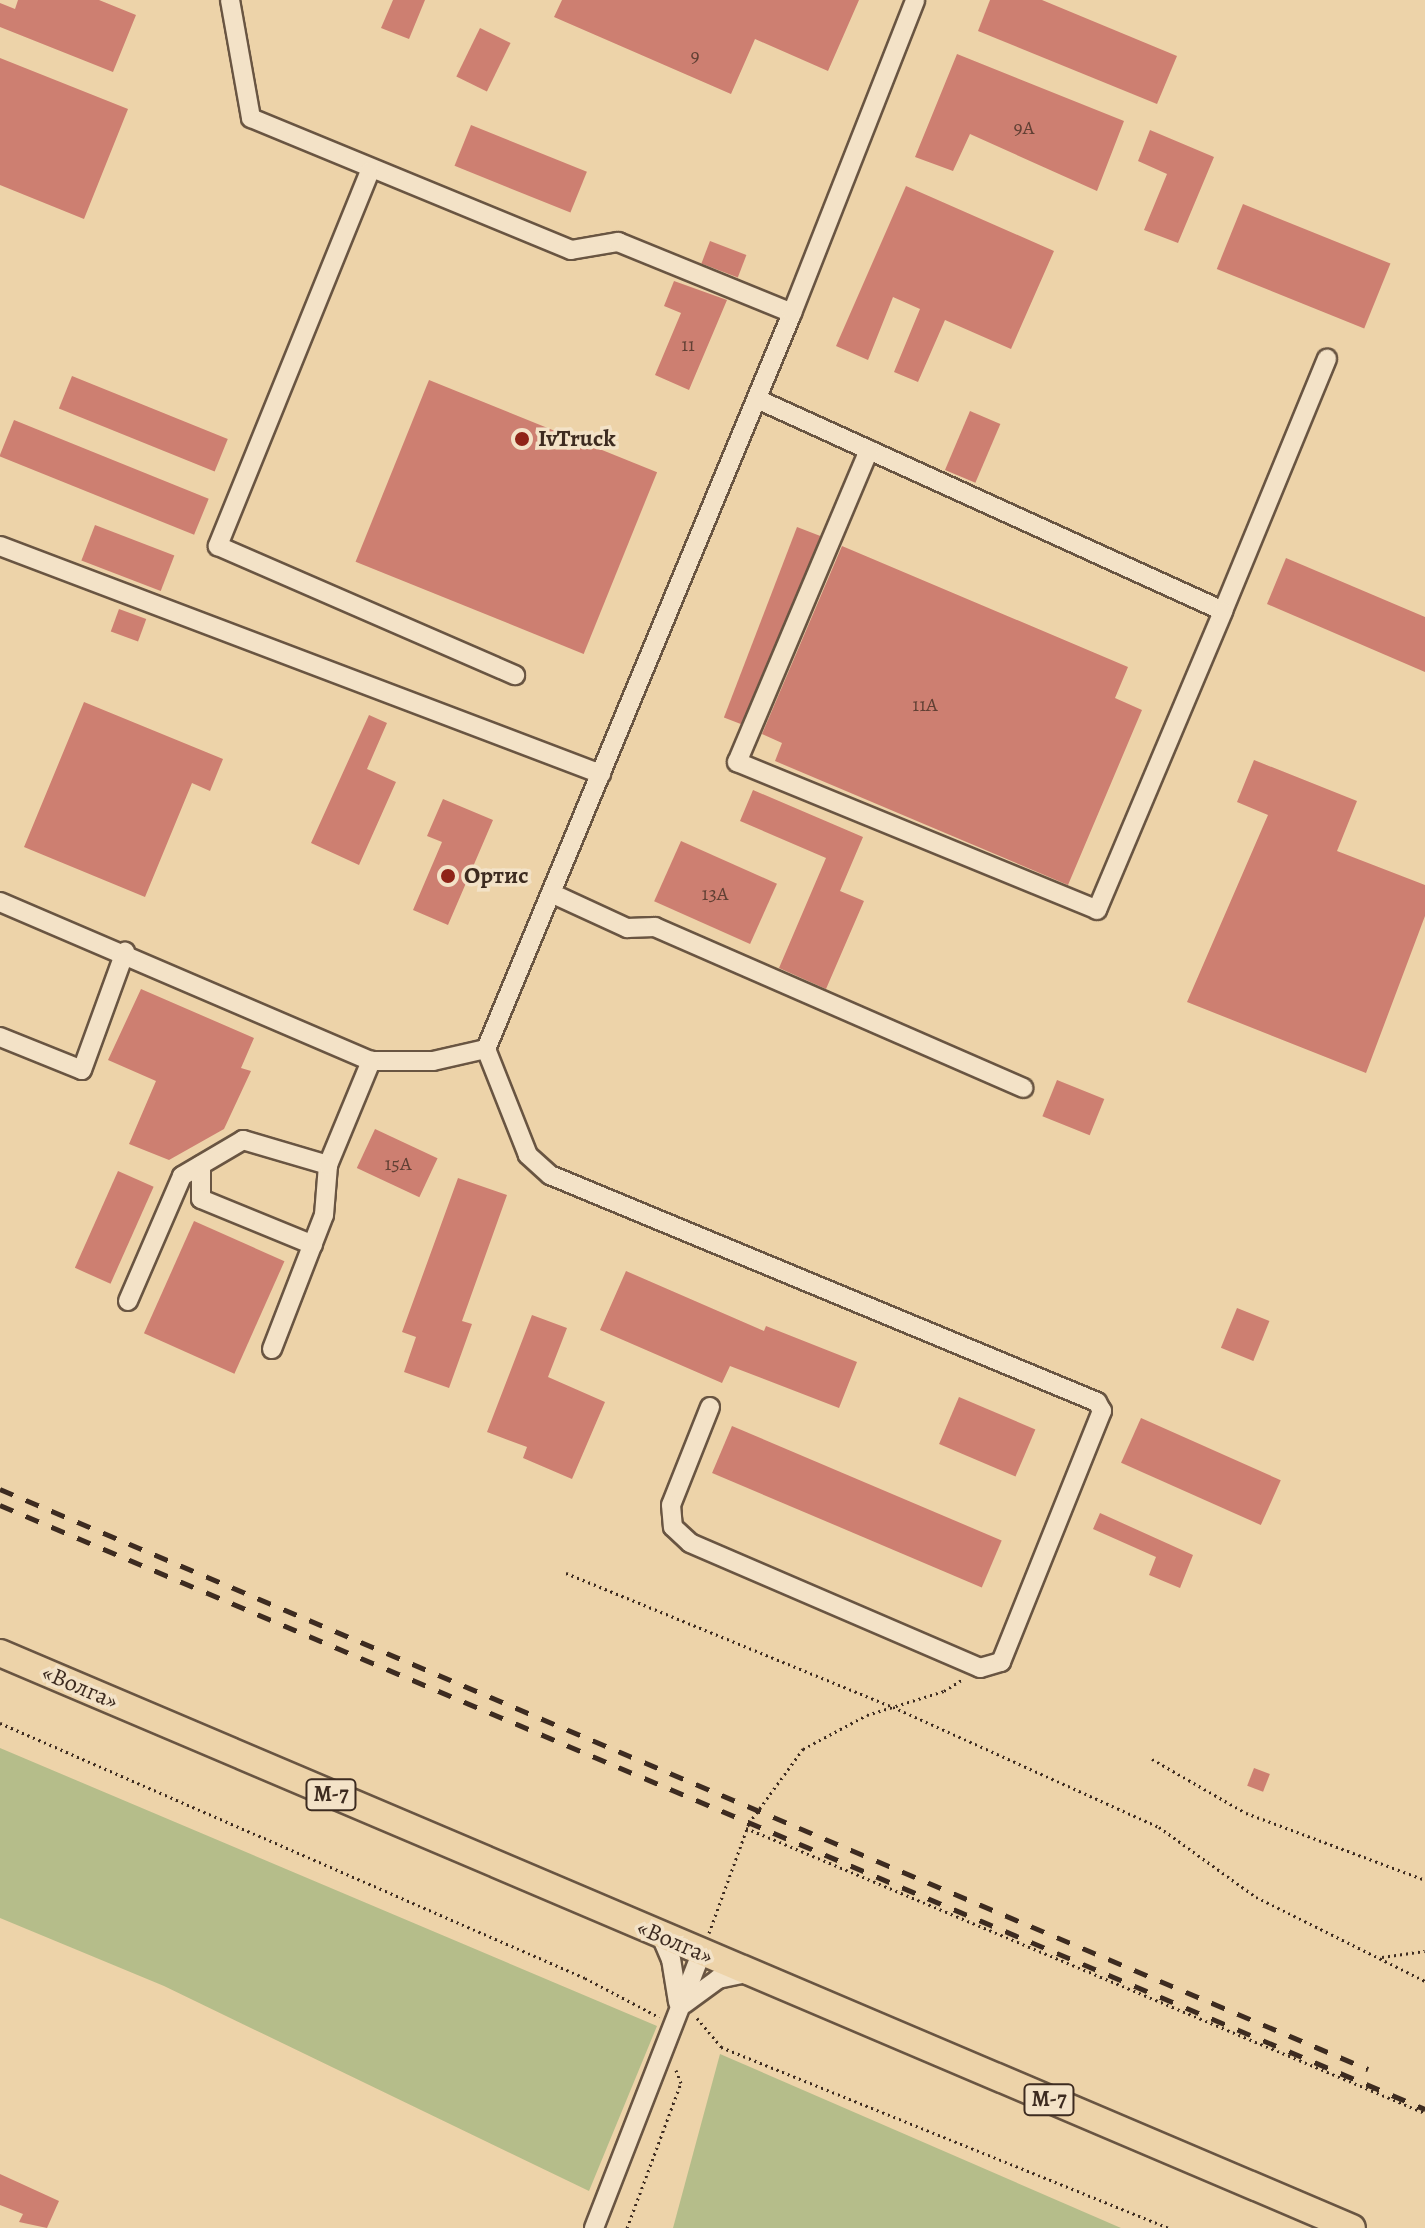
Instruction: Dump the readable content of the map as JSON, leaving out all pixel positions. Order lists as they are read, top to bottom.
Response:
{
  "streets": {
    "highway": ["«Волга»", "М-7"]
  },
  "places": ["IvTruck", "Ортис"],
  "house_numbers": [
    "9",
    "9А",
    "11",
    "11А",
    "13А",
    "15А"
  ]
}
